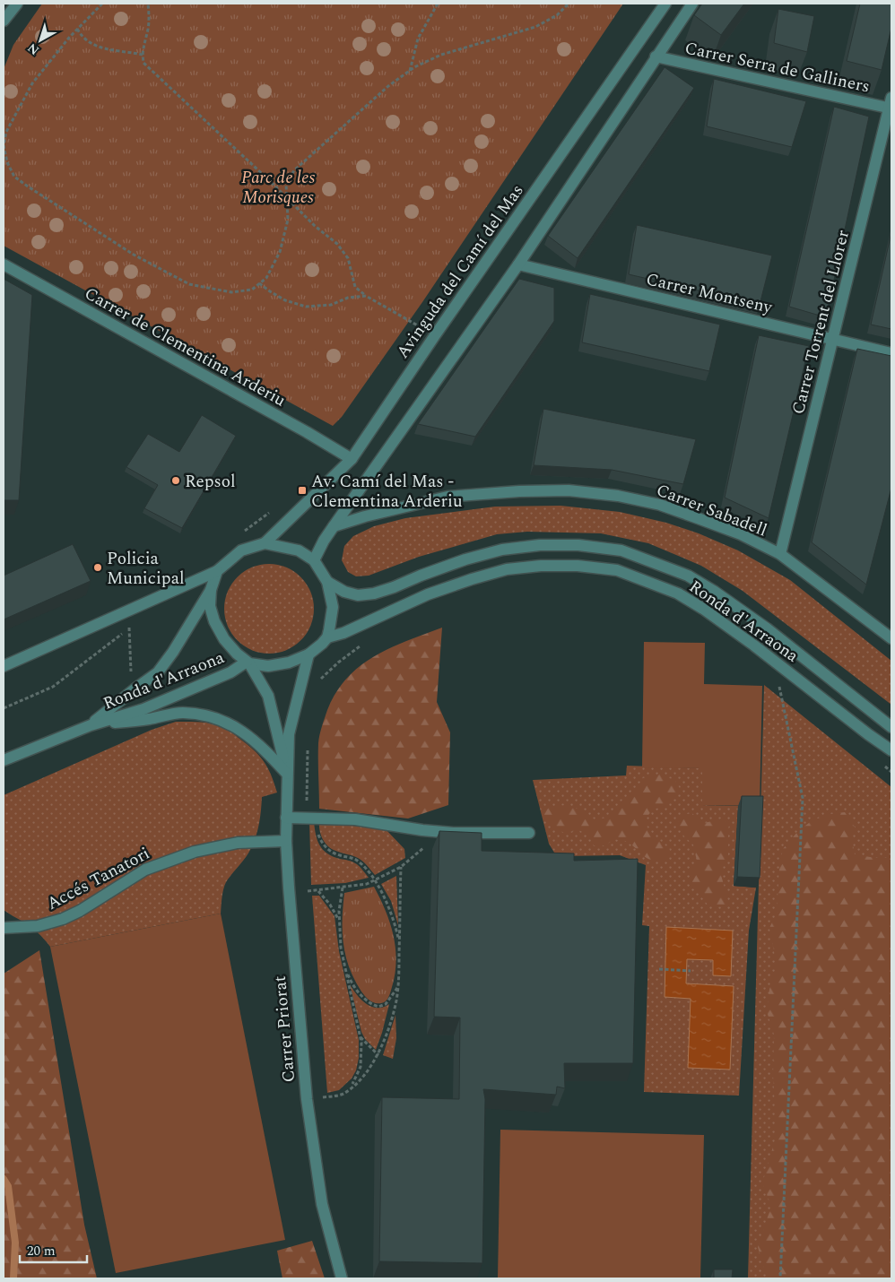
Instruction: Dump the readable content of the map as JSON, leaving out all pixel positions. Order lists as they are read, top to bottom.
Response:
{
  "streets": {
    "street": [
      "Carrer Serra de Galliners",
      "Avinguda del Camí del Mas",
      "Carrer Montseny",
      "Carrer Torrent del Llorer",
      "Carrer de Clementina Arderiu",
      "Carrer Sabadell",
      "Ronda d'Arraona",
      "Accés Tanatori",
      "Carrer Priorat"
    ]
  },
  "crossings": [
    ["Carrer Serra de Galliners", "Carrer Torrent del Llorer"],
    ["Avinguda del Camí del Mas", "Carrer de Clementina Arderiu"],
    ["Avinguda del Camí del Mas", "Ronda d'Arraona"],
    ["Avinguda del Camí del Mas", "Carrer Priorat"],
    ["Carrer Montseny", "Carrer Torrent del Llorer"],
    ["Carrer Torrent del Llorer", "Carrer Sabadell"],
    ["Ronda d'Arraona", "Carrer Priorat"],
    ["Accés Tanatori", "Carrer Priorat"]
  ],
  "parks": ["Parc de les Morisques"],
  "places": {
    "other": ["Repsol", "Policia Municipal"],
    "transit": ["Av. Camí del Mas - Clementina Arderiu"]
  },
  "scale_bar": "20 m",
  "north": "bottom left"
}
